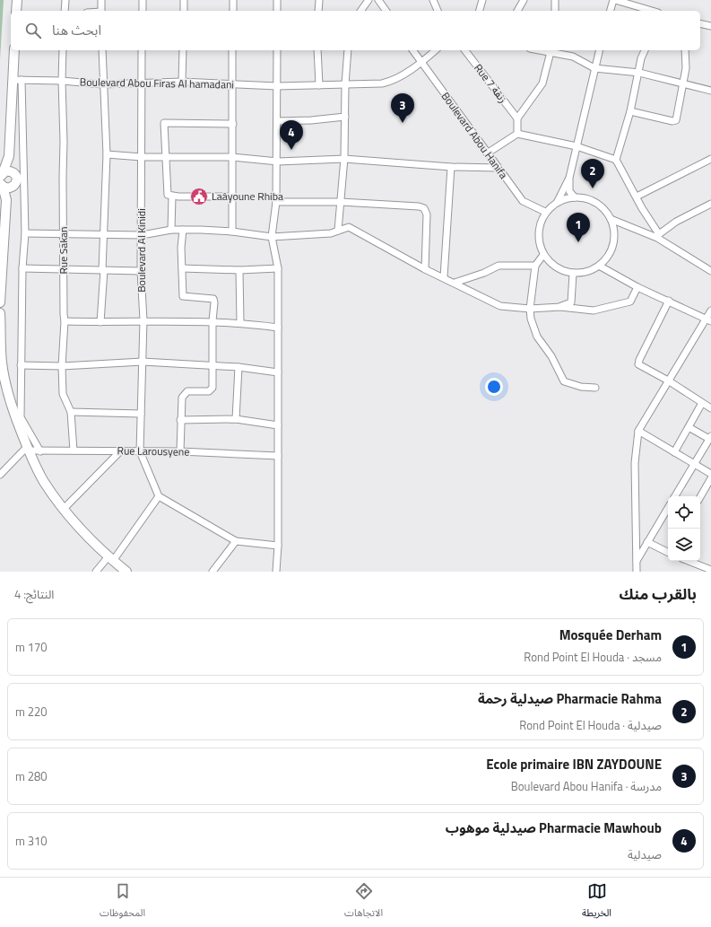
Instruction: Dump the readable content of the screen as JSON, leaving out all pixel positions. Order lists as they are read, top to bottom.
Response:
{
  "streets": {
    "street": [
      "Boulevard Abou Firas Al hamadani",
      "Rue 7 زنقة",
      "Boulevard Abou Hanifa",
      "Rue Sakan",
      "Boulevard Al Kinidi",
      "Rue Larousyene"
    ]
  },
  "crossings": [
    ["Boulevard Abou Firas Al hamadani", "Boulevard Abou Hanifa"],
    ["Boulevard Abou Firas Al hamadani", "Rue Sakan"],
    ["Boulevard Abou Firas Al hamadani", "Boulevard Al Kinidi"],
    ["Rue Sakan", "Rue Larousyene"],
    ["Boulevard Al Kinidi", "Rue Larousyene"]
  ],
  "places": {
    "public building": ["Laâyoune Rhiba"]
  },
  "page": {
    "search": "ابحث هنا",
    "pins": [
      "3",
      "4",
      "2",
      "1"
    ],
    "heading": ["بالقرب منك", "النتائج: 4"],
    "list": [
      {
        "mark": "1",
        "name": "Mosquée Derham",
        "note": "مسجد · Rond Point El Houda",
        "value": "170 m"
      },
      {
        "mark": "2",
        "name": "Pharmacie Rahma صيدلية رحمة",
        "note": "صيدلية · Rond Point El Houda",
        "value": "220 m"
      },
      {
        "mark": "3",
        "name": "Ecole primaire IBN ZAYDOUNE",
        "note": "مدرسة · Boulevard Abou Hanifa",
        "value": "280 m"
      },
      {
        "mark": "4",
        "name": "Pharmacie Mawhoub صيدلية موهوب",
        "note": "صيدلية",
        "value": "310 m"
      }
    ],
    "nav": ["الخريطة", "الاتجاهات", "المحفوظات"]
  }
}
